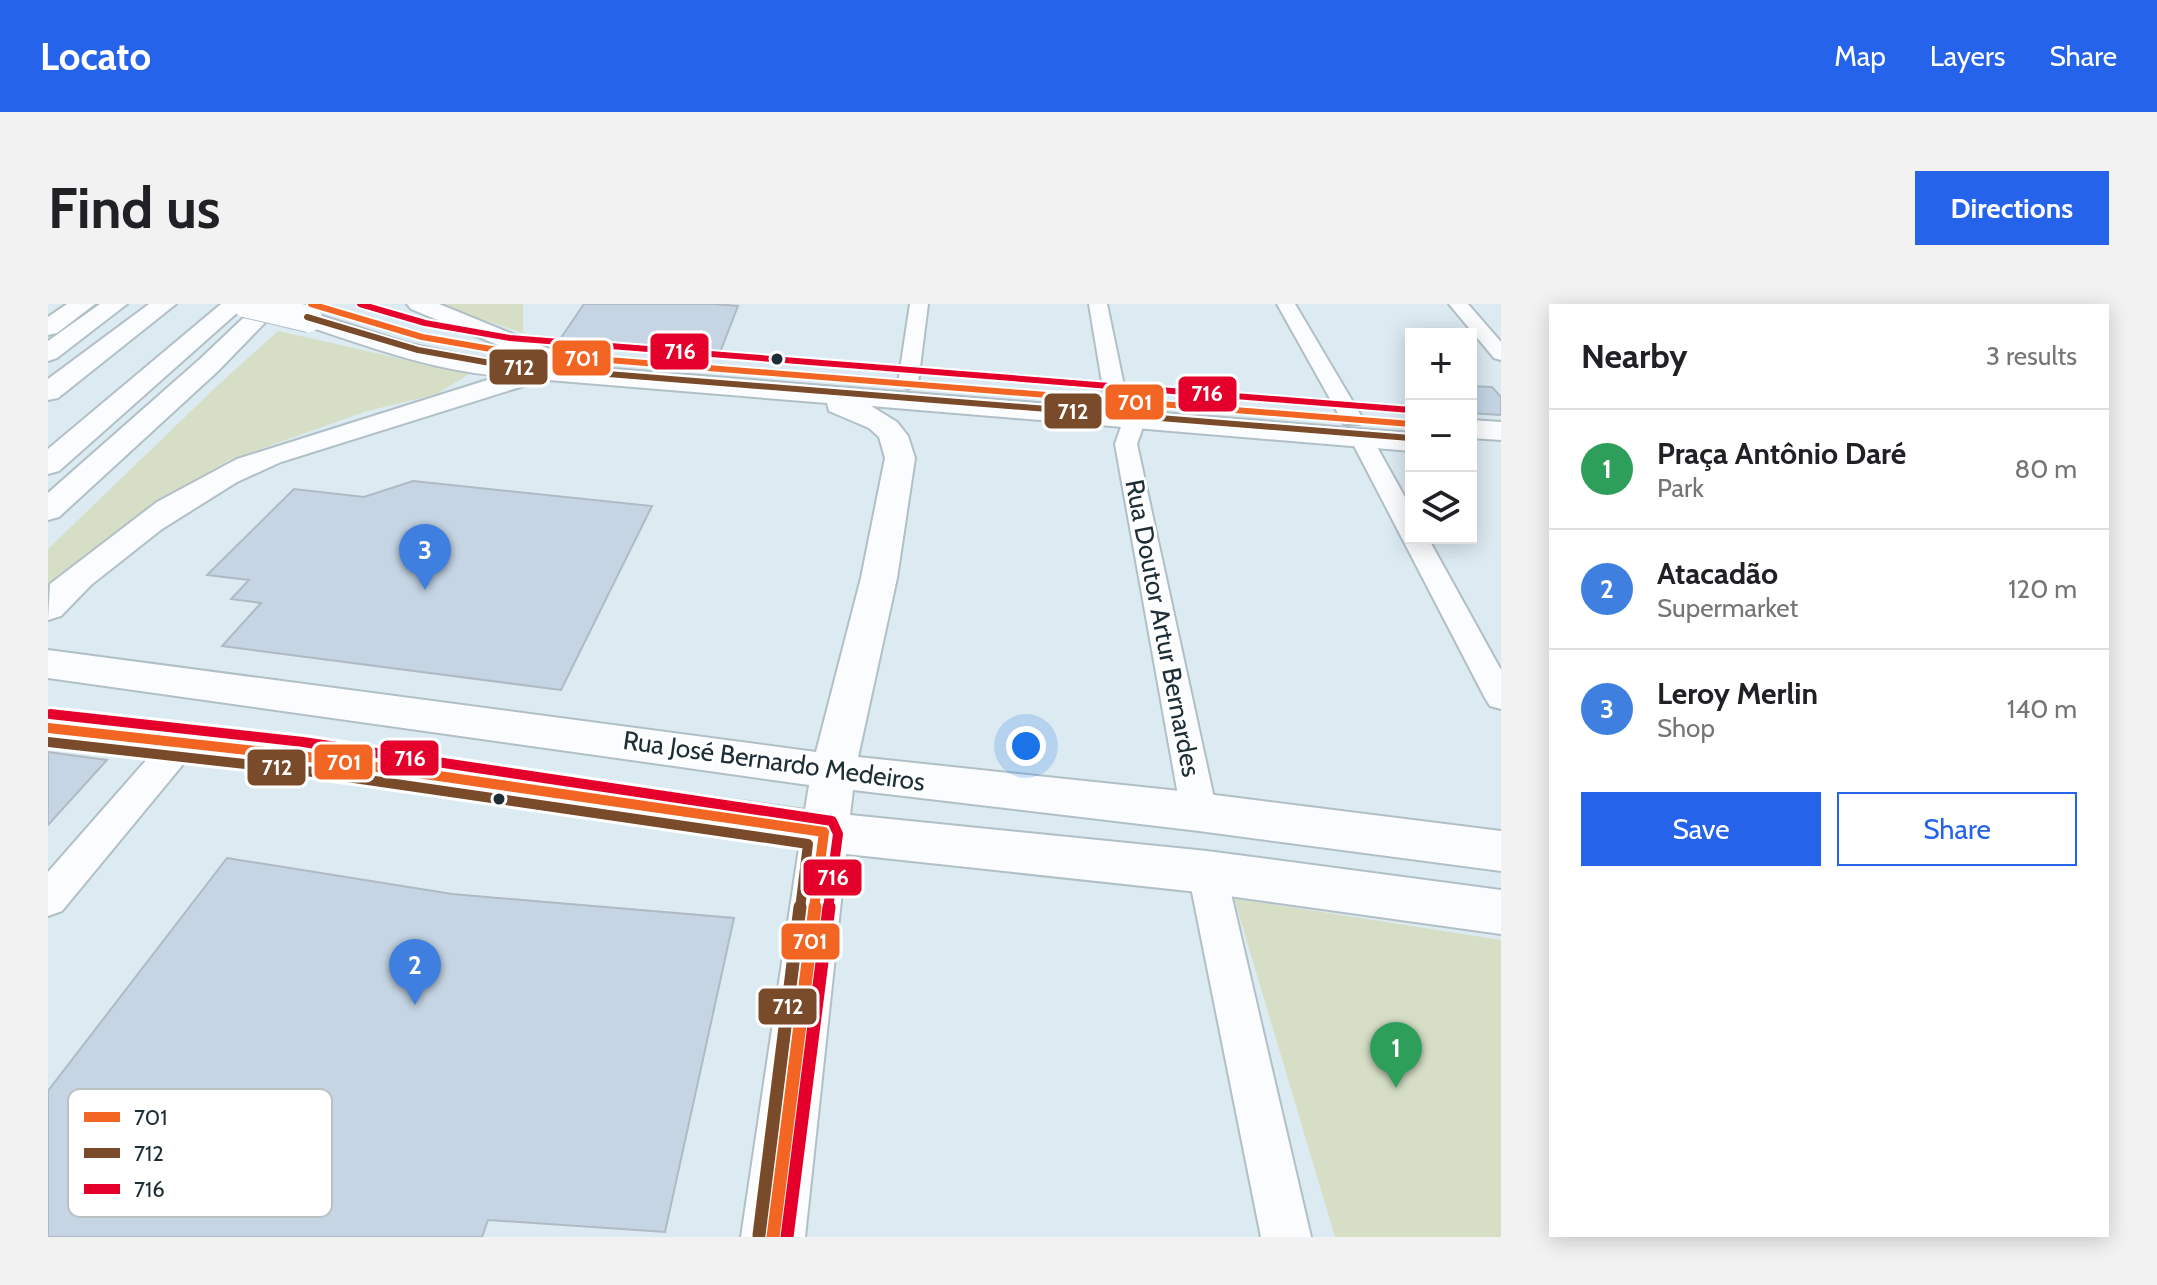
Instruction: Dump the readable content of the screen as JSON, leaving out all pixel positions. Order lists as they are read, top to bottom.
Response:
{
  "streets": {
    "main road": ["Rua José Bernardo Medeiros"],
    "street": ["Rua Doutor Artur Bernardes"]
  },
  "crossings": [
    ["Rua Doutor Artur Bernardes", "Rua José Bernardo Medeiros"]
  ],
  "lines": ["transit line 701", "transit line 716", "transit line 712"],
  "legend": ["701", "712", "716"],
  "page": {
    "header": "Locato",
    "nav": ["Map", "Layers", "Share"],
    "buttons": [
      "Directions",
      ["Save", "Share"]
    ],
    "title": "Find us",
    "heading": ["Nearby", "3 results"],
    "map_buttons": ["+", "−"],
    "list": [
      {
        "mark": "1",
        "name": "Praça Antônio Daré",
        "note": "Park",
        "value": "80 m"
      },
      {
        "mark": "2",
        "name": "Atacadão",
        "note": "Supermarket",
        "value": "120 m"
      },
      {
        "mark": "3",
        "name": "Leroy Merlin",
        "note": "Shop",
        "value": "140 m"
      }
    ],
    "pins": ["3", "2", "1"]
  }
}
